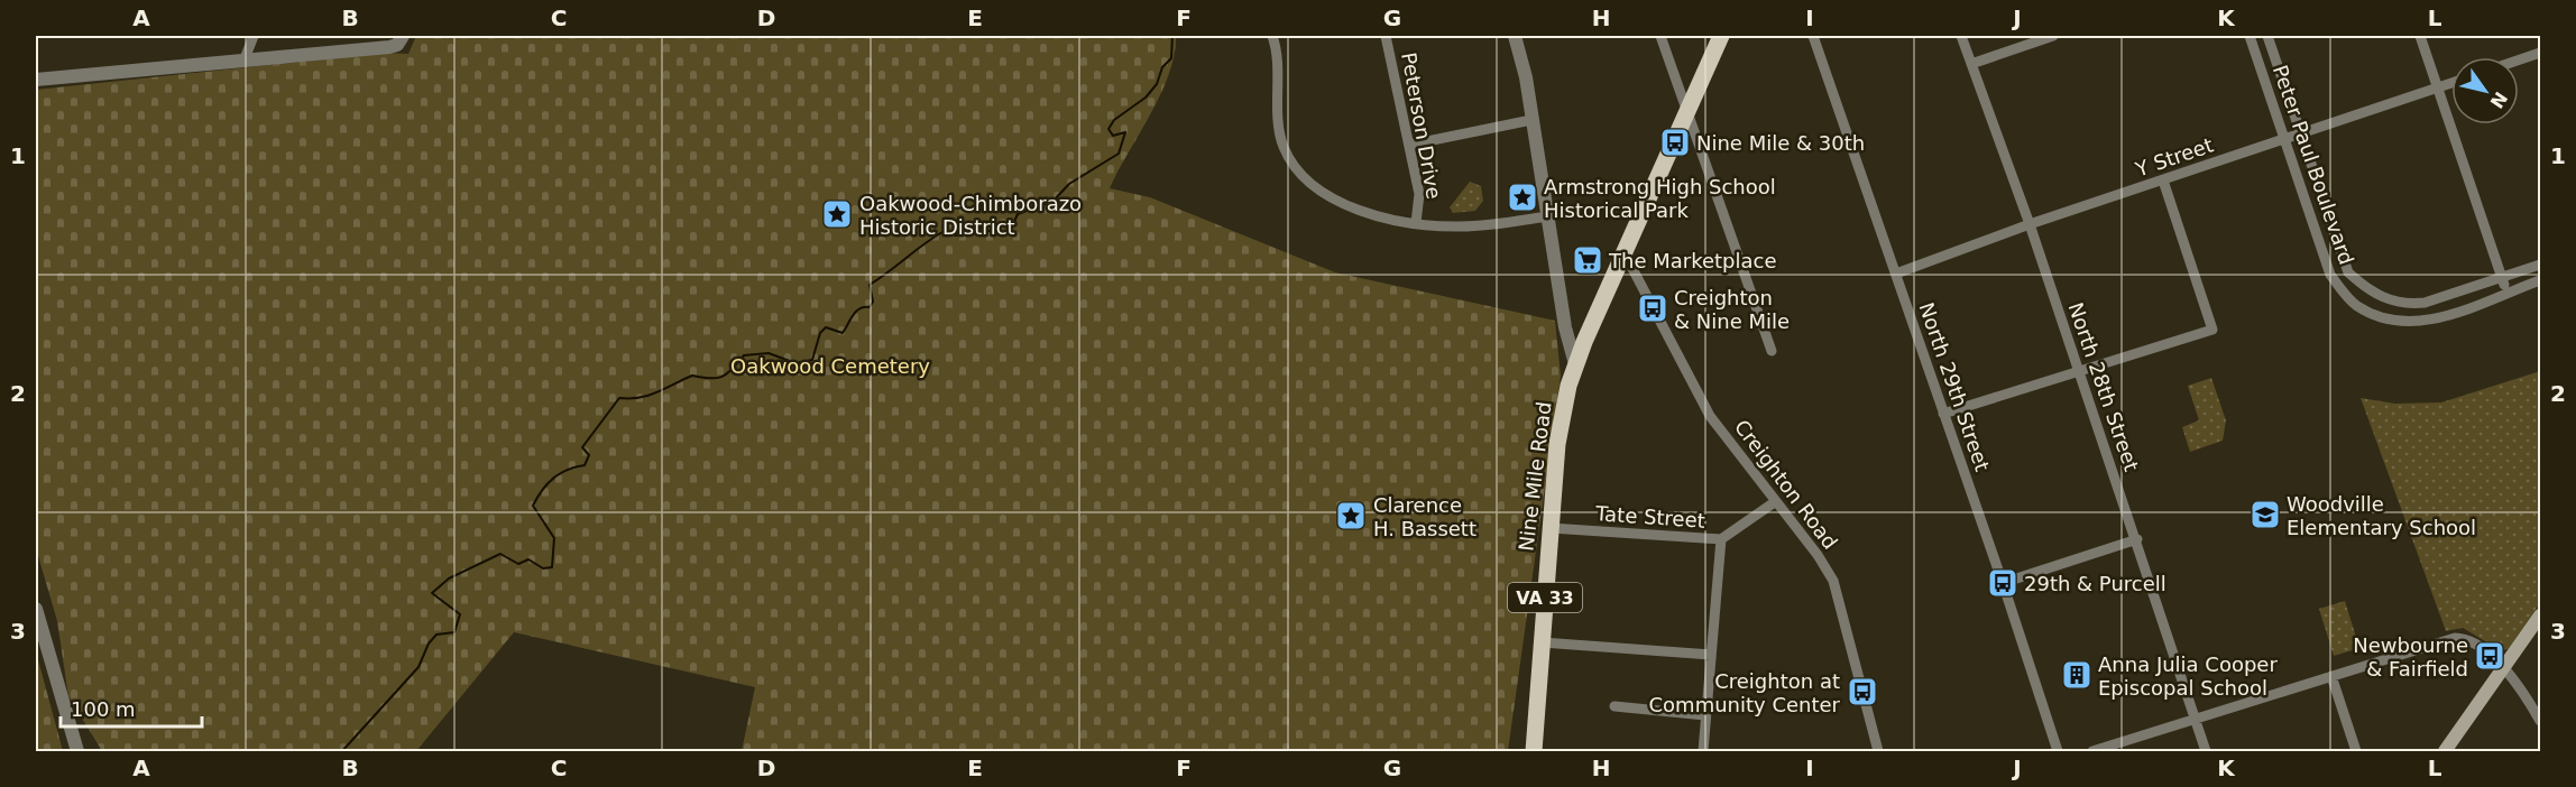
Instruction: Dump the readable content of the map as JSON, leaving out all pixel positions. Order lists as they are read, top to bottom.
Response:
{
  "streets": {
    "main road": ["Nine Mile Road", "VA 33"],
    "street": [
      "Peterson Drive",
      "Y Street",
      "Peter Paul Boulevard",
      "North 29th Street",
      "North 28th Street",
      "Creighton Road",
      "Tate Street"
    ]
  },
  "crossings": [
    ["Y Street", "Peter Paul Boulevard"],
    ["Y Street", "North 29th Street"],
    ["Y Street", "North 28th Street"],
    ["Nine Mile Road", "Creighton Road"],
    ["Nine Mile Road", "Tate Street"],
    ["Creighton Road", "Tate Street"]
  ],
  "parks": ["Oakwood Cemetery"],
  "places": {
    "bus stop": [
      "Nine Mile & 30th",
      "Creighton & Nine Mile",
      "29th & Purcell",
      "Newbourne & Fairfield",
      "Creighton at Community Center"
    ],
    "place": ["Armstrong High School Historical Park", "Oakwood-Chimborazo Historic District", "Clarence H. Bassett"],
    "supermarket": ["The Marketplace"],
    "school or university": ["Woodville Elementary School"],
    "building": ["Anna Julia Cooper Episcopal School"]
  },
  "scale_bar": "100 m",
  "north": "bottom right",
  "grid": {
    "columns": [
      "A",
      "B",
      "C",
      "D",
      "E",
      "F",
      "G",
      "H",
      "I",
      "J",
      "K",
      "L"
    ],
    "rows": ["1", "2", "3"]
  }
}
